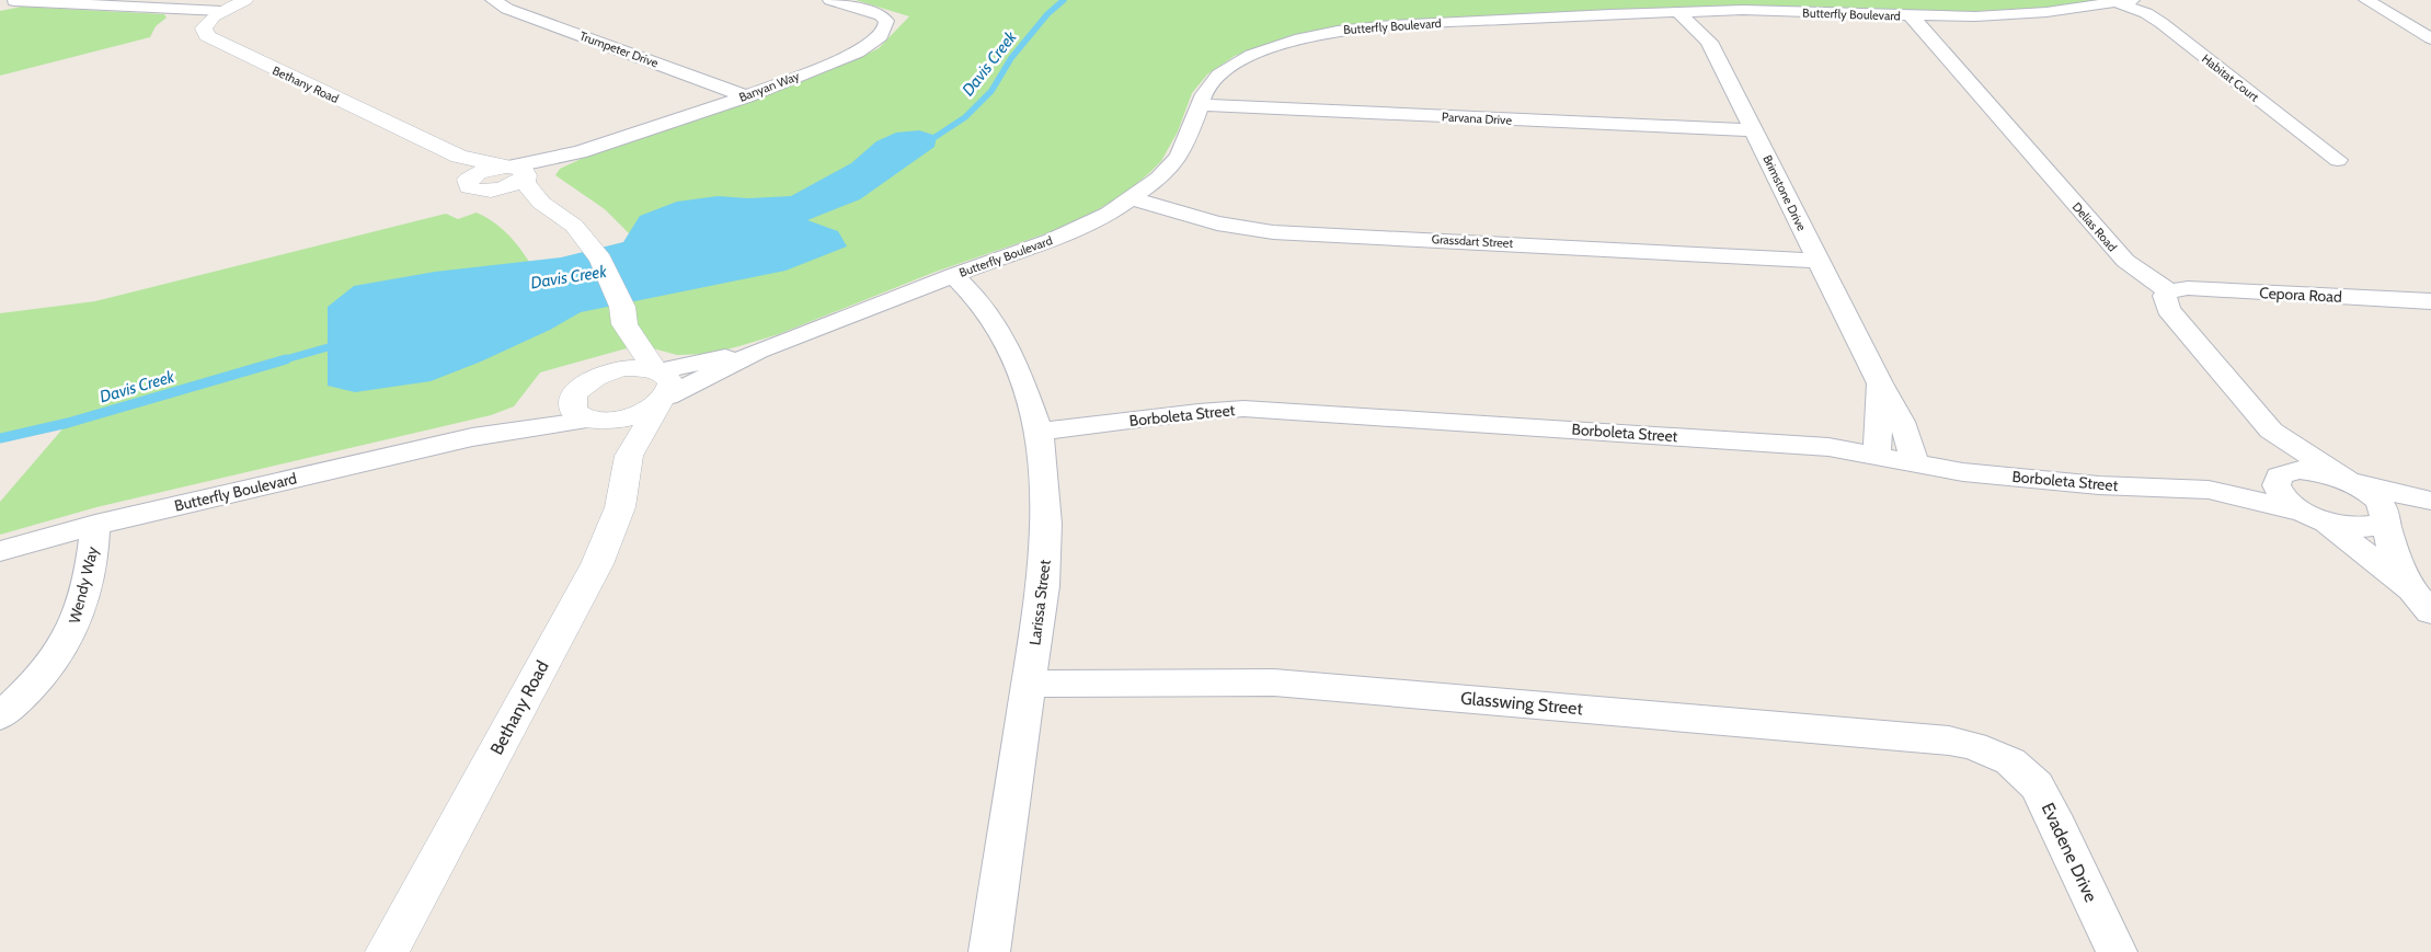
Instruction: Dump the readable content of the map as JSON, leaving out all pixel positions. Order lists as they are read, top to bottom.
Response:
{
  "streets": {
    "street": [
      "Butterfly Boulevard",
      "Trumpeter Drive",
      "Habitat Court",
      "Bethany Road",
      "Banyan Way",
      "Parvana Drive",
      "Brimstone Drive",
      "Delias Road",
      "Grassdart Street",
      "Cepora Road",
      "Borboleta Street",
      "Wendy Way",
      "Larissa Street",
      "Glasswing Street",
      "Evadene Drive"
    ]
  },
  "crossings": [
    ["Butterfly Boulevard", "Habitat Court"],
    ["Butterfly Boulevard", "Bethany Road"],
    ["Butterfly Boulevard", "Parvana Drive"],
    ["Butterfly Boulevard", "Brimstone Drive"],
    ["Butterfly Boulevard", "Delias Road"],
    ["Butterfly Boulevard", "Grassdart Street"],
    ["Butterfly Boulevard", "Wendy Way"],
    ["Butterfly Boulevard", "Larissa Street"],
    ["Trumpeter Drive", "Banyan Way"],
    ["Bethany Road", "Banyan Way"],
    ["Parvana Drive", "Brimstone Drive"],
    ["Brimstone Drive", "Grassdart Street"],
    ["Brimstone Drive", "Borboleta Street"],
    ["Delias Road", "Cepora Road"],
    ["Borboleta Street", "Larissa Street"],
    ["Larissa Street", "Glasswing Street"],
    ["Glasswing Street", "Evadene Drive"]
  ],
  "water": ["Davis Creek"]
}
